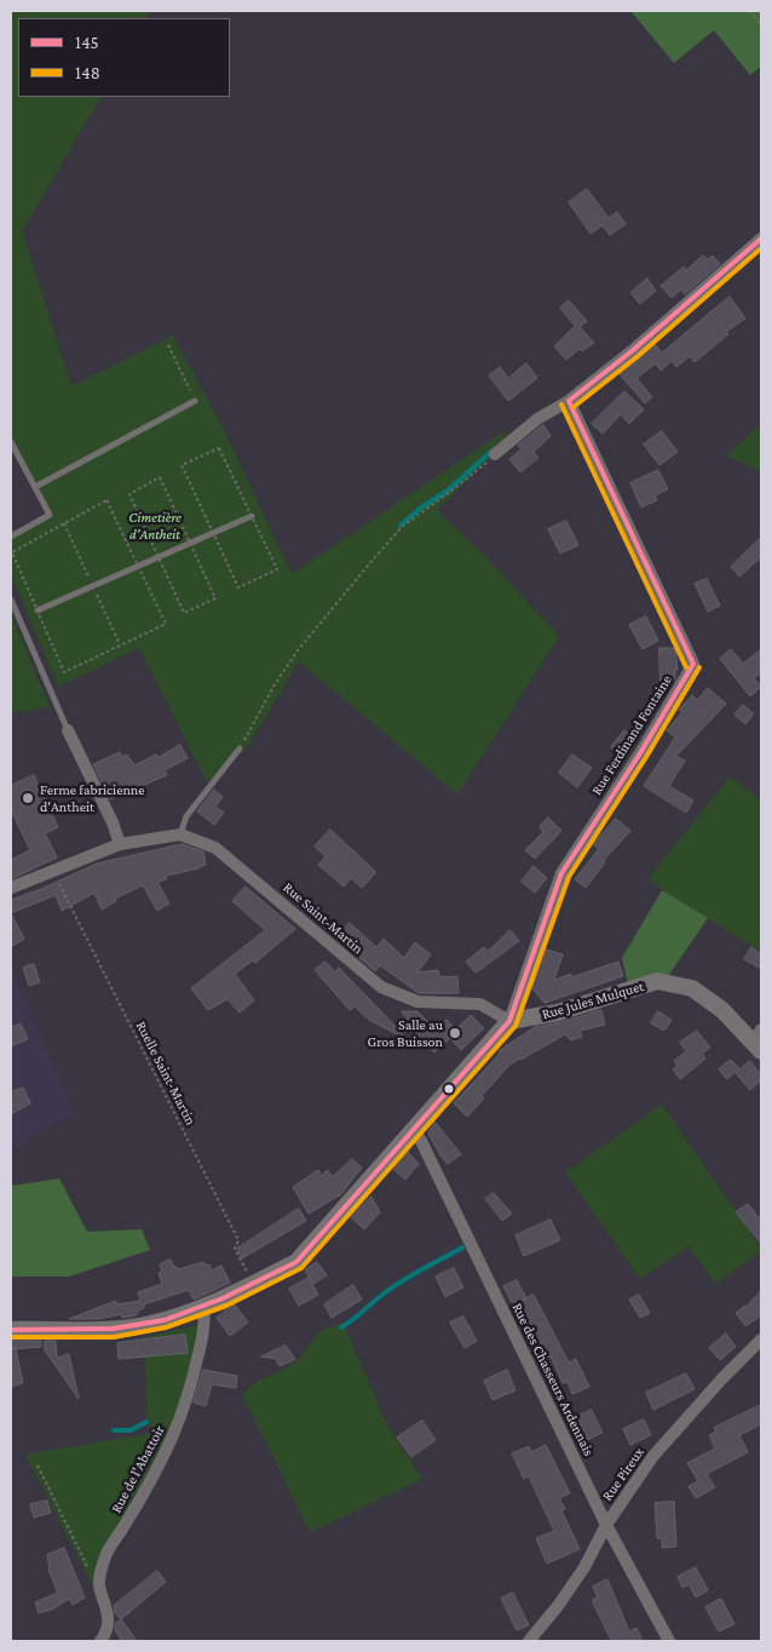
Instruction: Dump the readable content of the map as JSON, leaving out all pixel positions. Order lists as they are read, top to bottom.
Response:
{
  "streets": {
    "street": [
      "Rue Ferdinand Fontaine",
      "Rue Saint-Martin",
      "Rue Jules Mulquet",
      "Rue des Chasseurs Ardennais",
      "Rue de l'Abattoir",
      "Rue Pireux"
    ],
    "path": ["Ruelle Saint-Martin"]
  },
  "crossings": [
    ["Rue Ferdinand Fontaine", "Rue Saint-Martin"],
    ["Rue Ferdinand Fontaine", "Rue Jules Mulquet"],
    ["Rue Saint-Martin", "Rue Jules Mulquet"],
    ["Rue Saint-Martin", "Ruelle Saint-Martin"],
    ["Rue des Chasseurs Ardennais", "Rue Pireux"]
  ],
  "parks": ["Cimetière d'Antheit"],
  "places": ["Ferme fabricienne d'Antheit", "Salle au Gros Buisson"],
  "lines": ["transit line 145", "transit line 148"],
  "legend": ["145", "148"]
}
